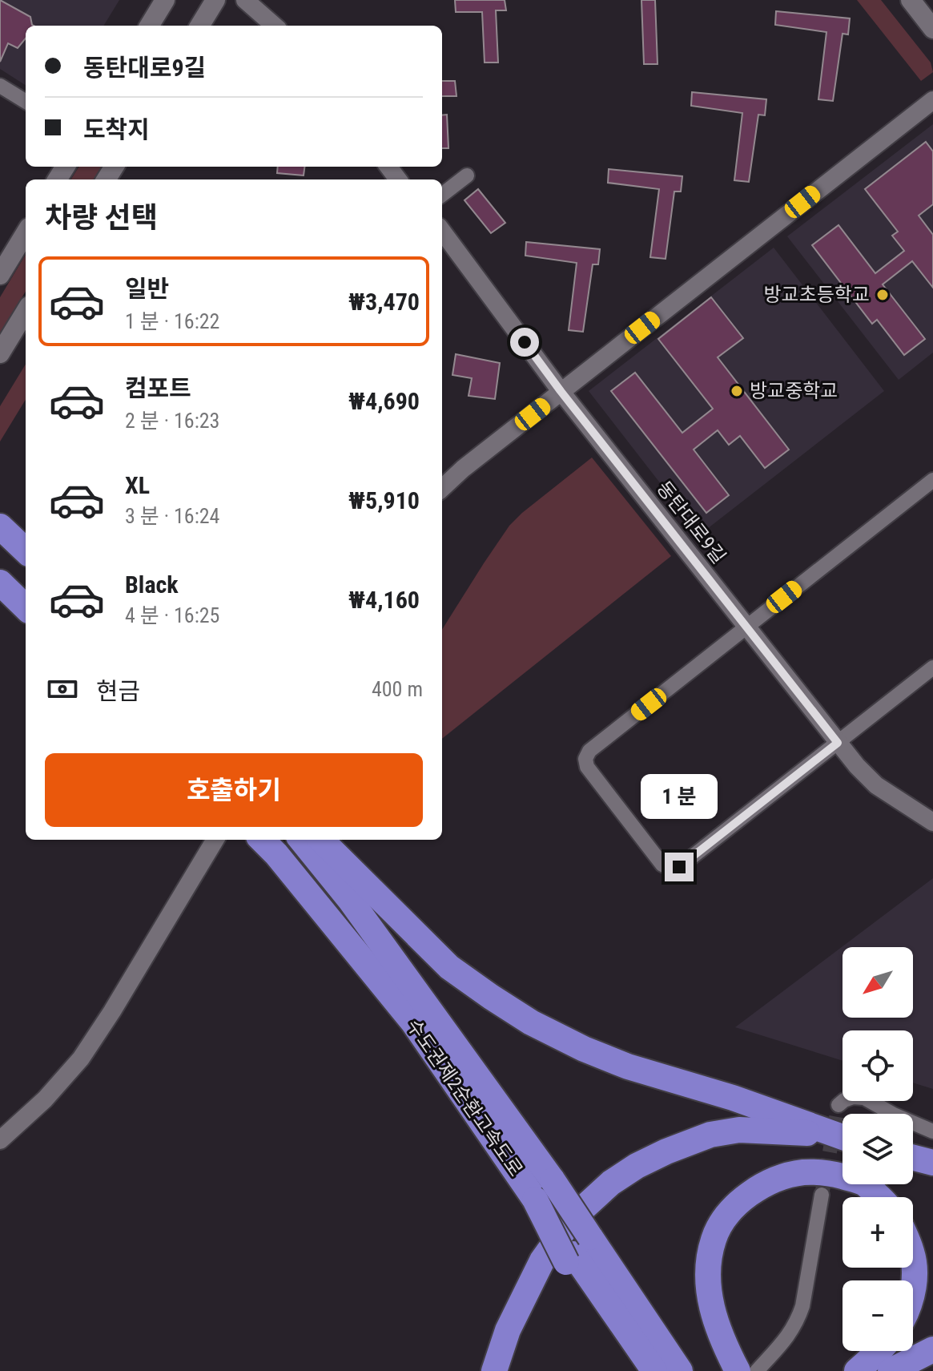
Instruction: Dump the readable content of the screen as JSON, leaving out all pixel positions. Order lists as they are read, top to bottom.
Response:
{
  "streets": {
    "highway": ["수도권제2순환고속도로"],
    "street": ["동탄대로9길"]
  },
  "places": ["방교초등학교", "방교중학교"],
  "north": "bottom left",
  "page": {
    "banner": ["동탄대로9길", "도착지"],
    "heading": "차량 선택",
    "list": [
      {
        "name": "일반",
        "note": "1 분 · 16:22",
        "value": "₩3,470"
      },
      {
        "name": "컴포트",
        "note": "2 분 · 16:23",
        "value": "₩4,690"
      },
      {
        "name": "XL",
        "note": "3 분 · 16:24",
        "value": "₩5,910"
      },
      {
        "name": "Black",
        "note": "4 분 · 16:25",
        "value": "₩4,160"
      }
    ],
    "pay": ["현금", "400 m"],
    "buttons": "호출하기",
    "bubble": "1 분",
    "map_buttons": ["+", "−"]
  }
}
